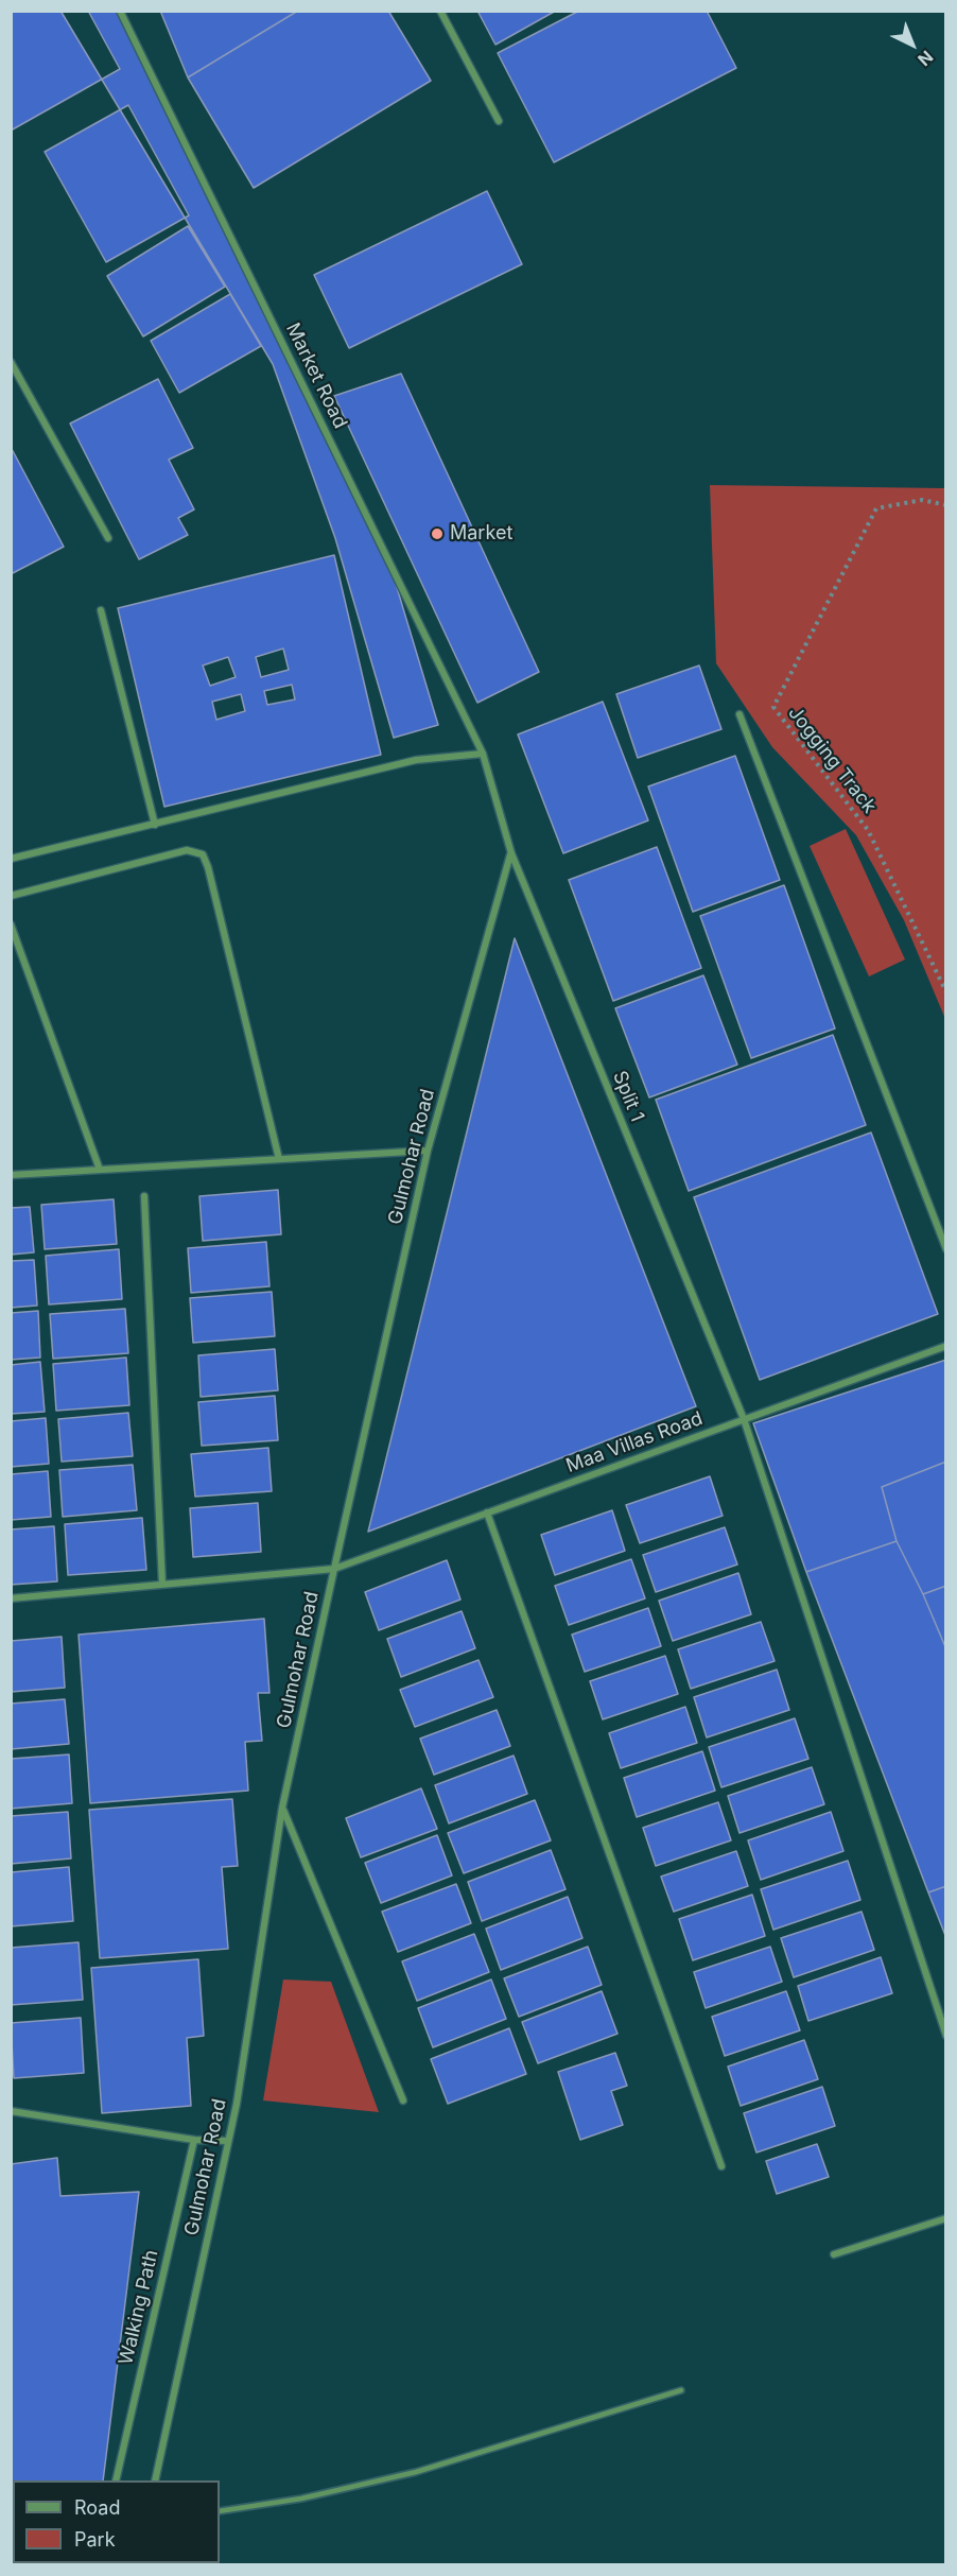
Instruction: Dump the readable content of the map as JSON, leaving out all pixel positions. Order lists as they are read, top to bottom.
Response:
{
  "streets": {
    "street": [
      "Market Road",
      "Split 1",
      "Gulmohar Road",
      "Maa Villas Road",
      "Walking Path"
    ],
    "path": ["Jogging Track"]
  },
  "crossings": [
    ["Market Road", "Split 1"],
    ["Split 1", "Gulmohar Road"],
    ["Split 1", "Maa Villas Road"],
    ["Gulmohar Road", "Maa Villas Road"]
  ],
  "places": ["Market"],
  "legend": ["Road", "Park"],
  "north": "bottom right"
}
